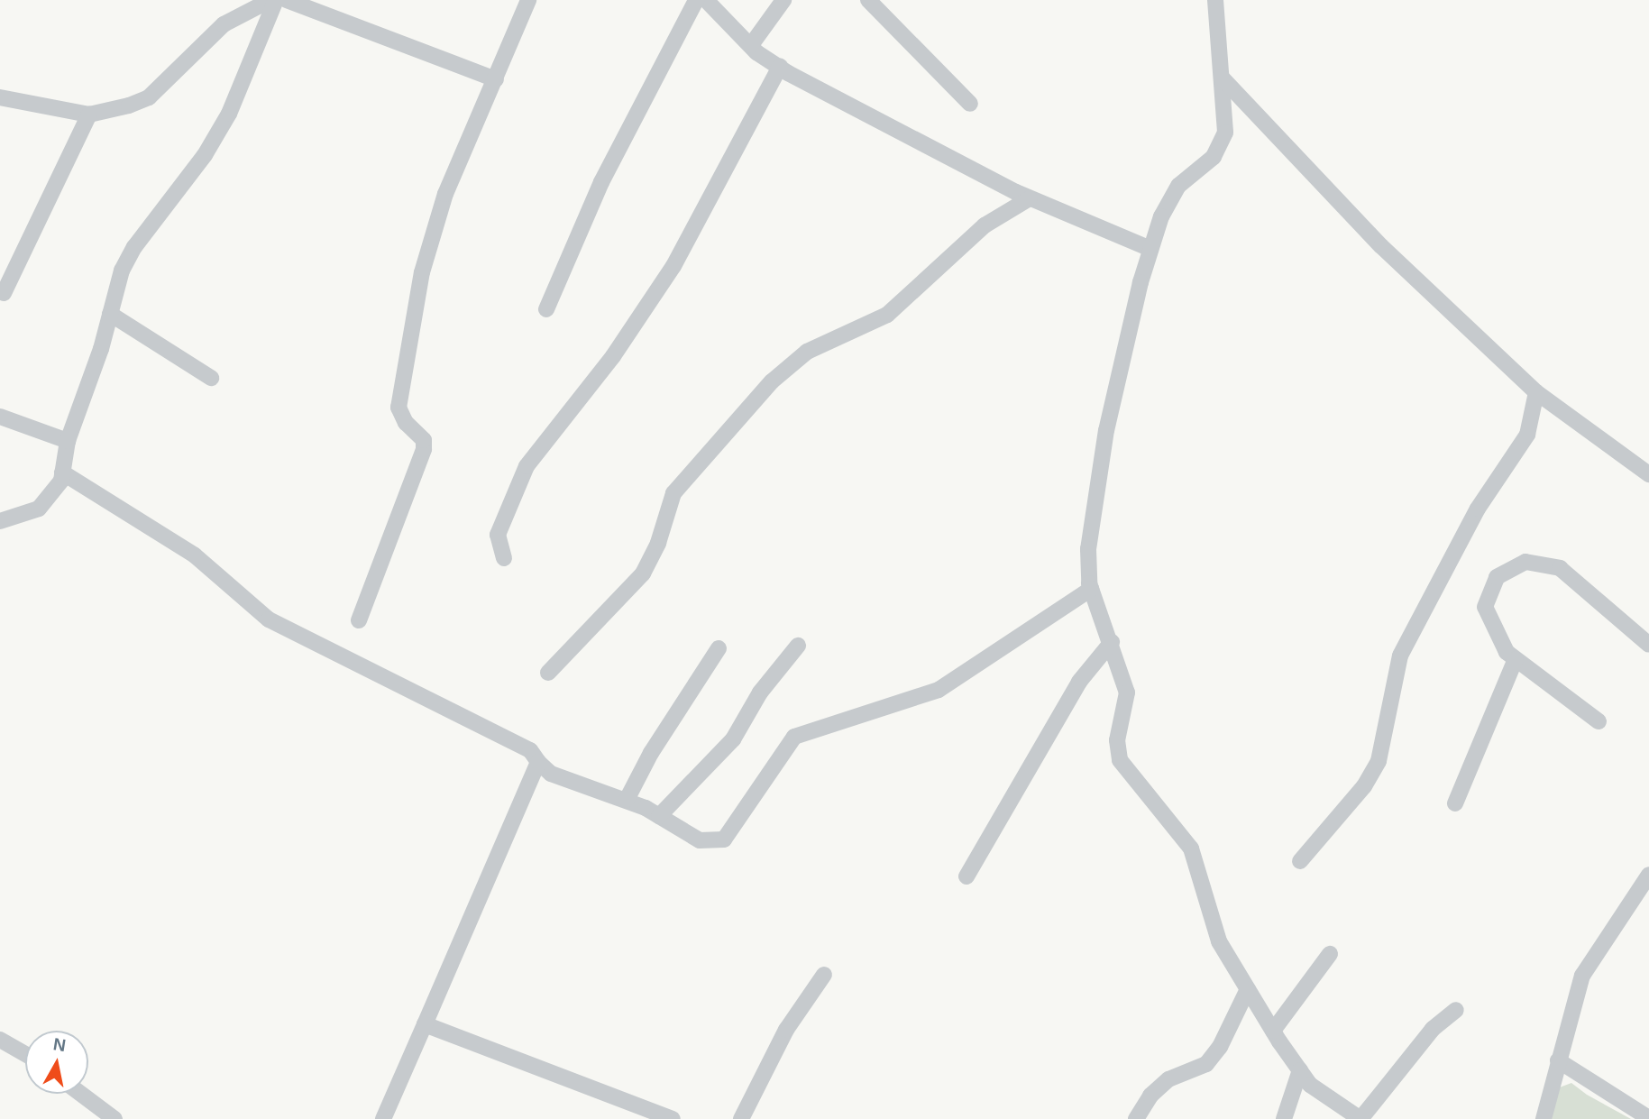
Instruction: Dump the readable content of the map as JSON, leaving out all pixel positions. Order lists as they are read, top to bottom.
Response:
{
  "north": "top"
}
